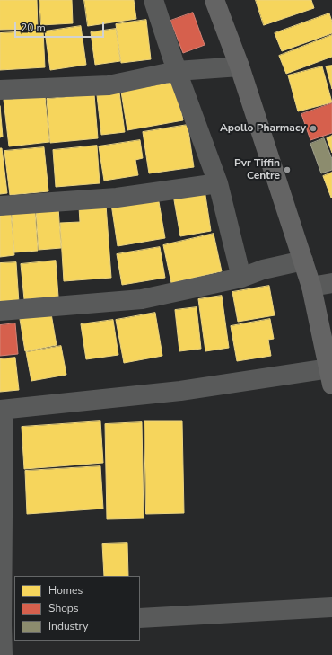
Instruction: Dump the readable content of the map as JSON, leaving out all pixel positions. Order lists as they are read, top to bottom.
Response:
{
  "places": ["Apollo Pharmacy", "Pvr Tiffin Centre"],
  "legend": ["Homes", "Shops", "Industry"],
  "scale_bar": "20 m"
}
